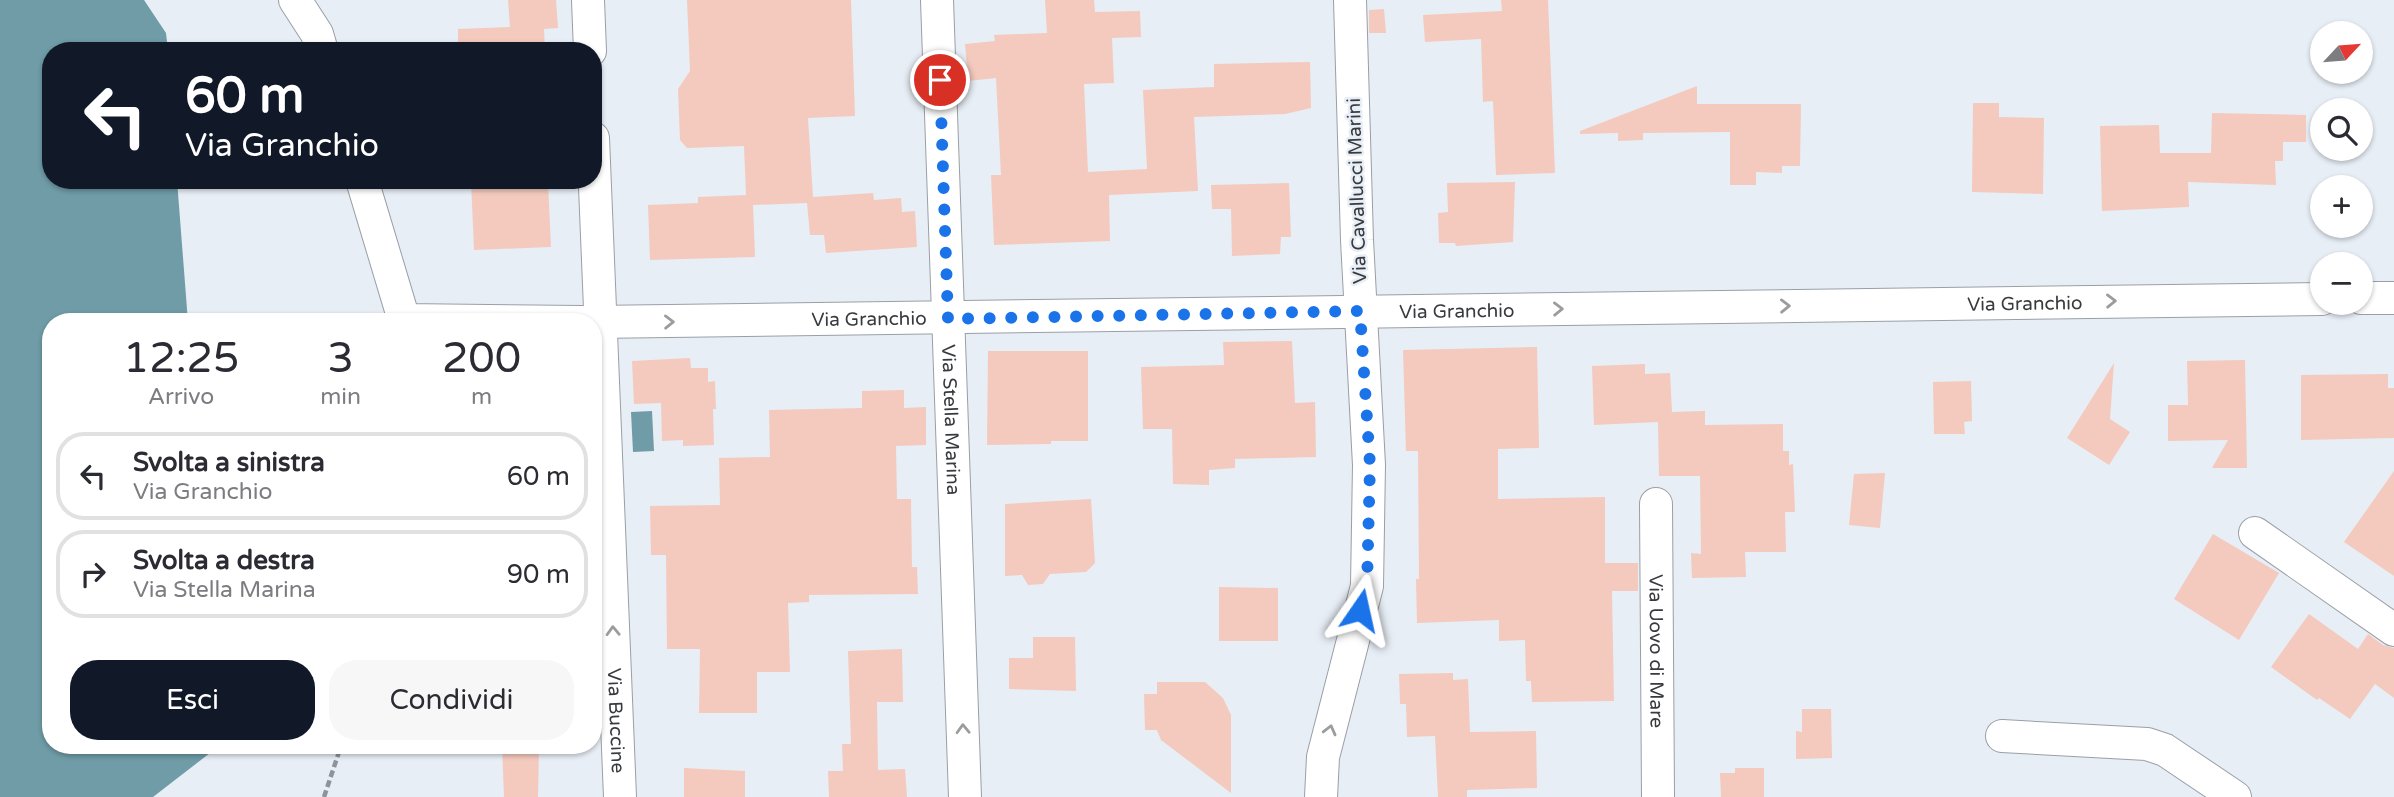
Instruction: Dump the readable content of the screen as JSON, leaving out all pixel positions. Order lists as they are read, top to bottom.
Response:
{
  "streets": {
    "street": [
      "Via Cavallucci Marini",
      "Via Granchio",
      "Via Stella Marina",
      "Via Uovo di Mare",
      "Via Buccine"
    ]
  },
  "crossings": [
    ["Via Cavallucci Marini", "Via Granchio"],
    ["Via Granchio", "Via Stella Marina"]
  ],
  "one_way": [
    "Via Cavallucci Marini",
    "Via Granchio",
    "Via Stella Marina",
    "Via Buccine"
  ],
  "north": "top right",
  "page": {
    "map_buttons": ["+", "−"],
    "turn": ["60 m", "Via Granchio"],
    "eta": [
      "12:25",
      "Arrivo",
      "3",
      "min",
      "200",
      "m"
    ],
    "list": [
      {
        "name": "Svolta a sinistra",
        "note": "Via Granchio",
        "value": "60 m"
      },
      {
        "name": "Svolta a destra",
        "note": "Via Stella Marina",
        "value": "90 m"
      }
    ],
    "buttons": ["Esci", "Condividi"]
  }
}
